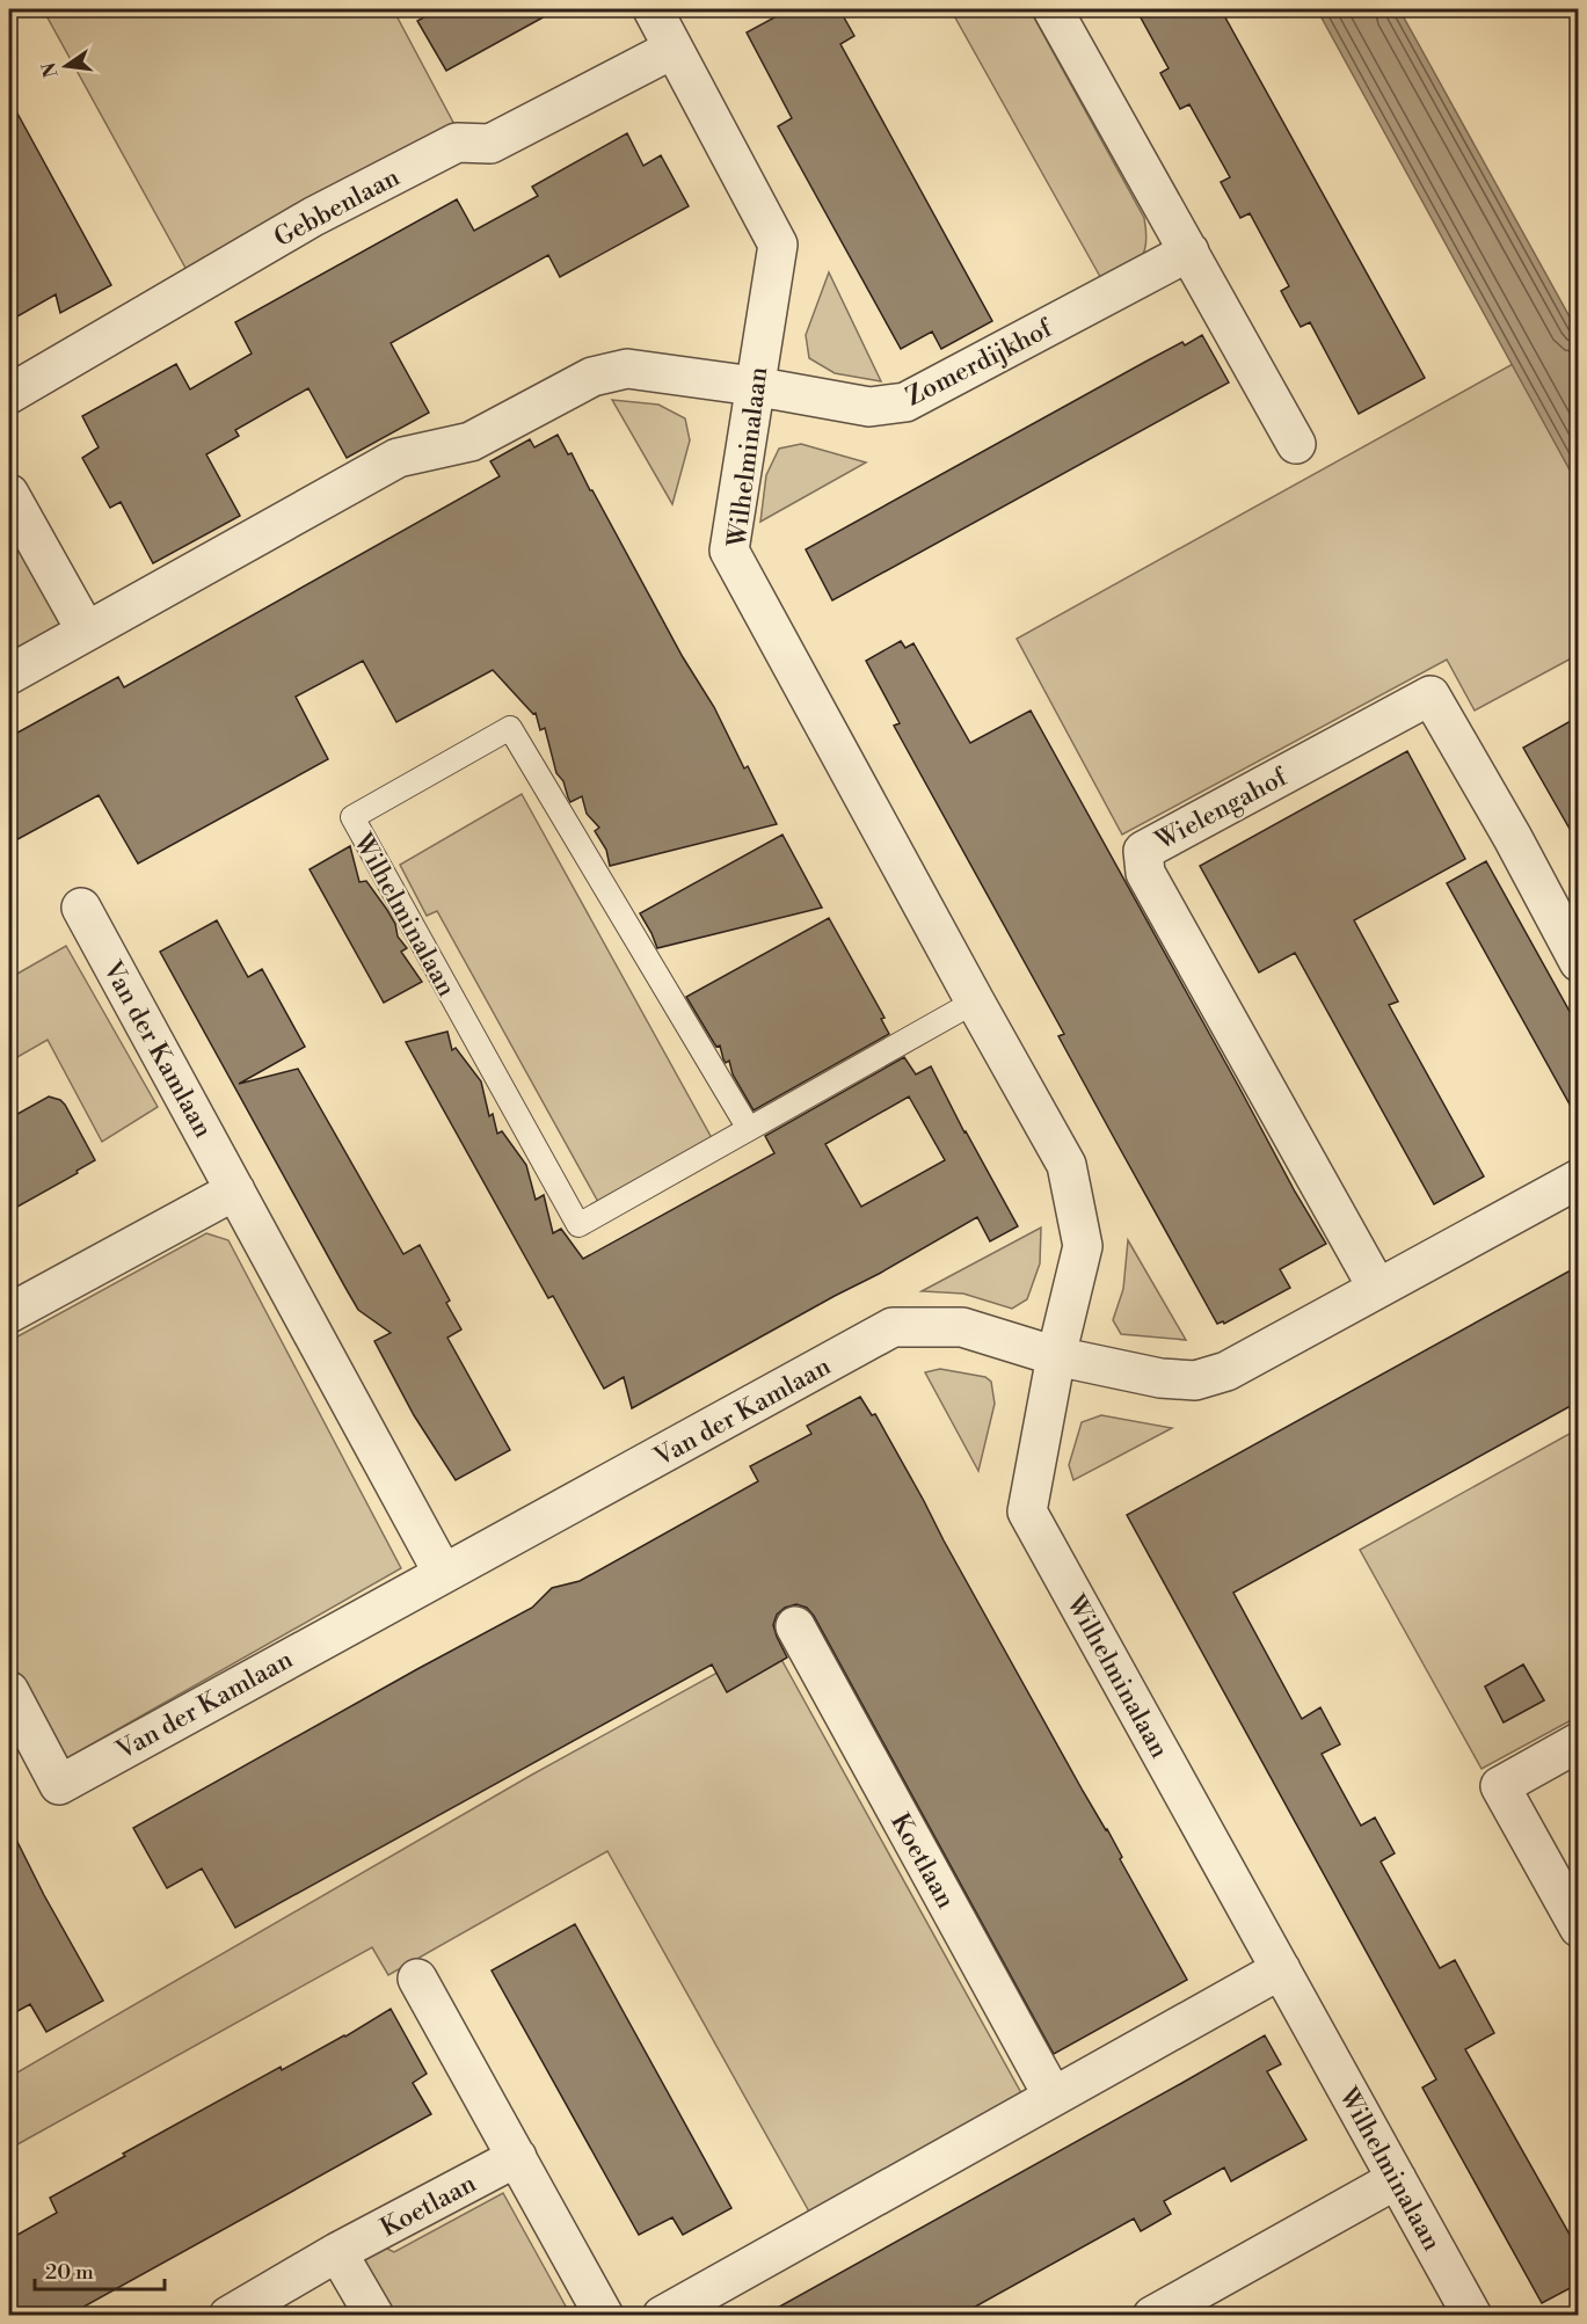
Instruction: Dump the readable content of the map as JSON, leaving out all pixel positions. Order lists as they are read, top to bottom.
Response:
{
  "streets": {
    "street": [
      "Gebbenlaan",
      "Zomerdijkhof",
      "Wilhelminalaan",
      "Wielengahof",
      "Van der Kamlaan",
      "Koetlaan"
    ]
  },
  "crossings": [
    ["Gebbenlaan", "Wilhelminalaan"],
    ["Zomerdijkhof", "Wilhelminalaan"],
    ["Wilhelminalaan", "Van der Kamlaan"]
  ],
  "scale_bar": "20 m",
  "north": "left"
}
